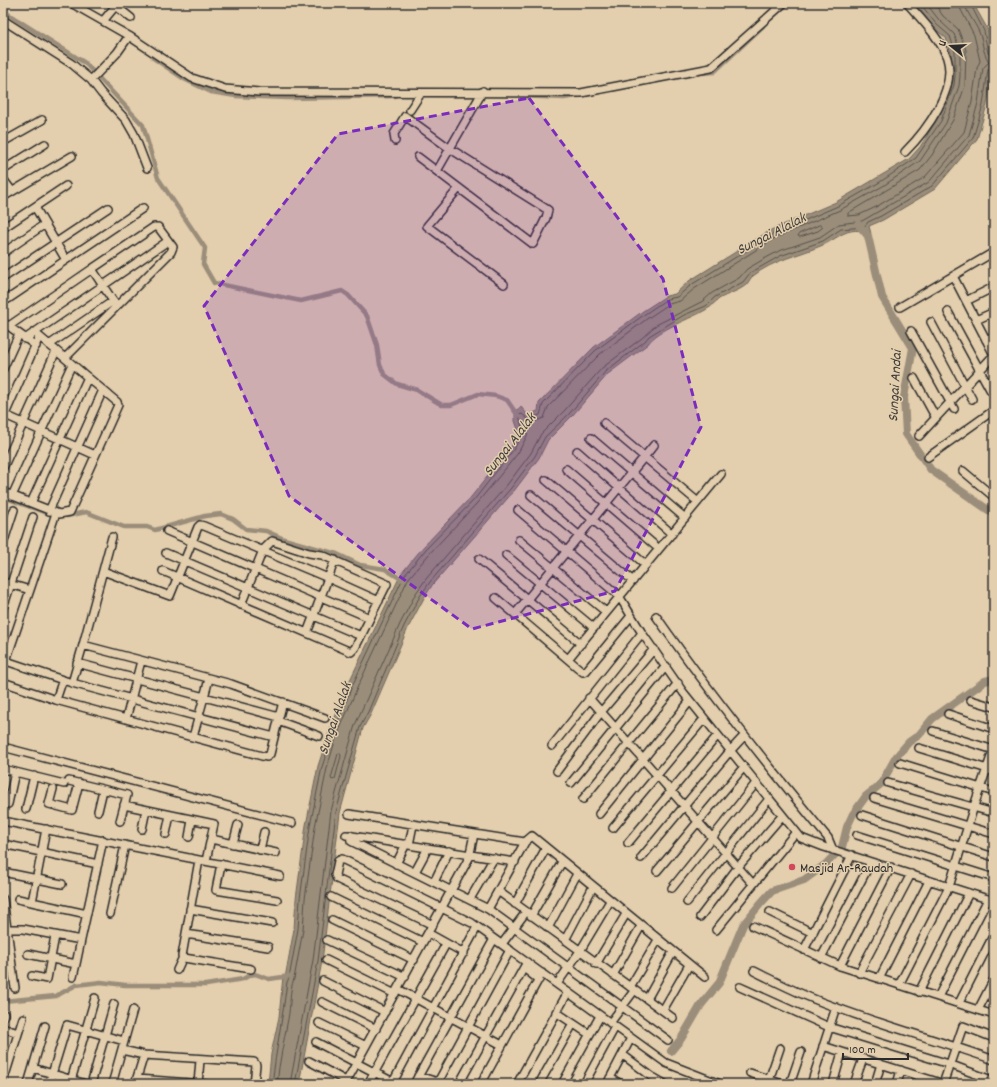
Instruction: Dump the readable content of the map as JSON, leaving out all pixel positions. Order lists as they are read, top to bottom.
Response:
{
  "water": ["Sungai Alalak", "Sungai Andai"],
  "places": ["Masjid Ar-Raudah"],
  "scale_bar": "100 m",
  "north": "left"
}
